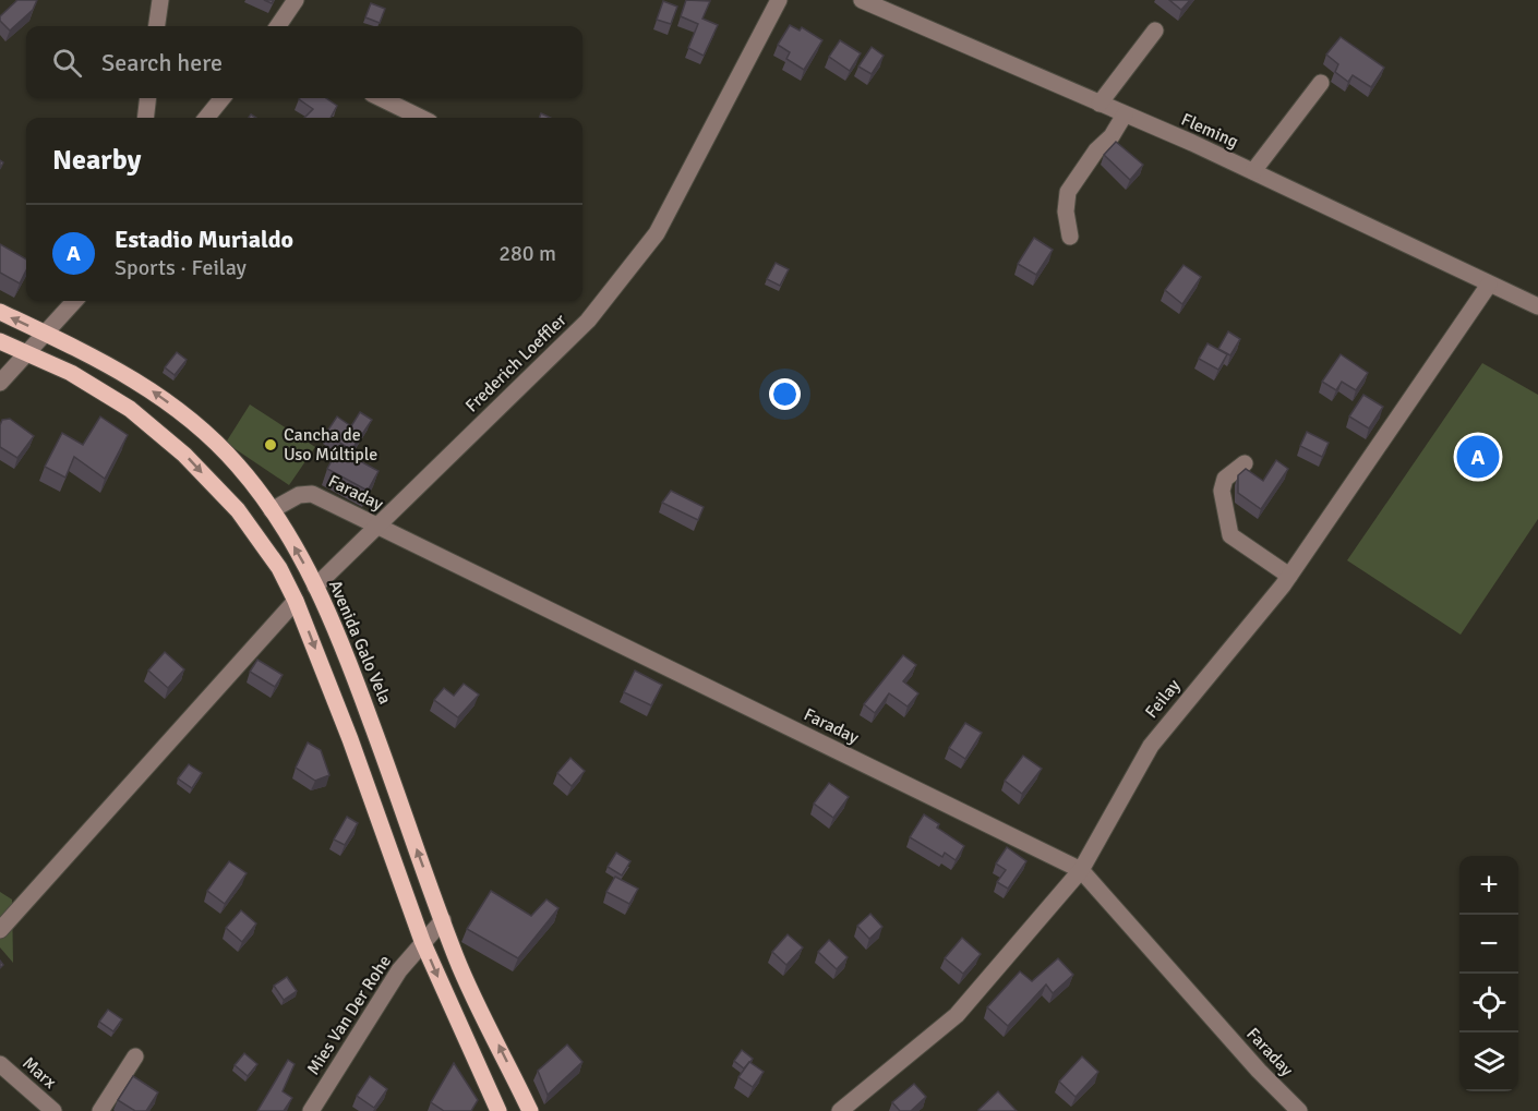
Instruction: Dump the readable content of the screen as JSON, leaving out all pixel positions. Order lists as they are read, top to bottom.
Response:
{
  "streets": {
    "main road": ["Avenida Galo Vela"],
    "street": [
      "Fleming",
      "Frederich Loeffler",
      "Faraday",
      "Feilay",
      "Mies Van Der Rohe",
      "Marx"
    ]
  },
  "crossings": [
    ["Fleming", "Feilay"],
    ["Frederich Loeffler", "Faraday"],
    ["Frederich Loeffler", "Avenida Galo Vela"],
    ["Faraday", "Avenida Galo Vela"],
    ["Faraday", "Feilay"],
    ["Avenida Galo Vela", "Mies Van Der Rohe"]
  ],
  "places": ["Cancha de Uso Múltiple"],
  "page": {
    "search": "Search here",
    "heading": "Nearby",
    "list": [
      {
        "mark": "A",
        "name": "Estadio Murialdo",
        "note": "Sports · Feilay",
        "value": "280 m"
      }
    ],
    "pins": "A",
    "map_buttons": ["+", "−"]
  }
}
